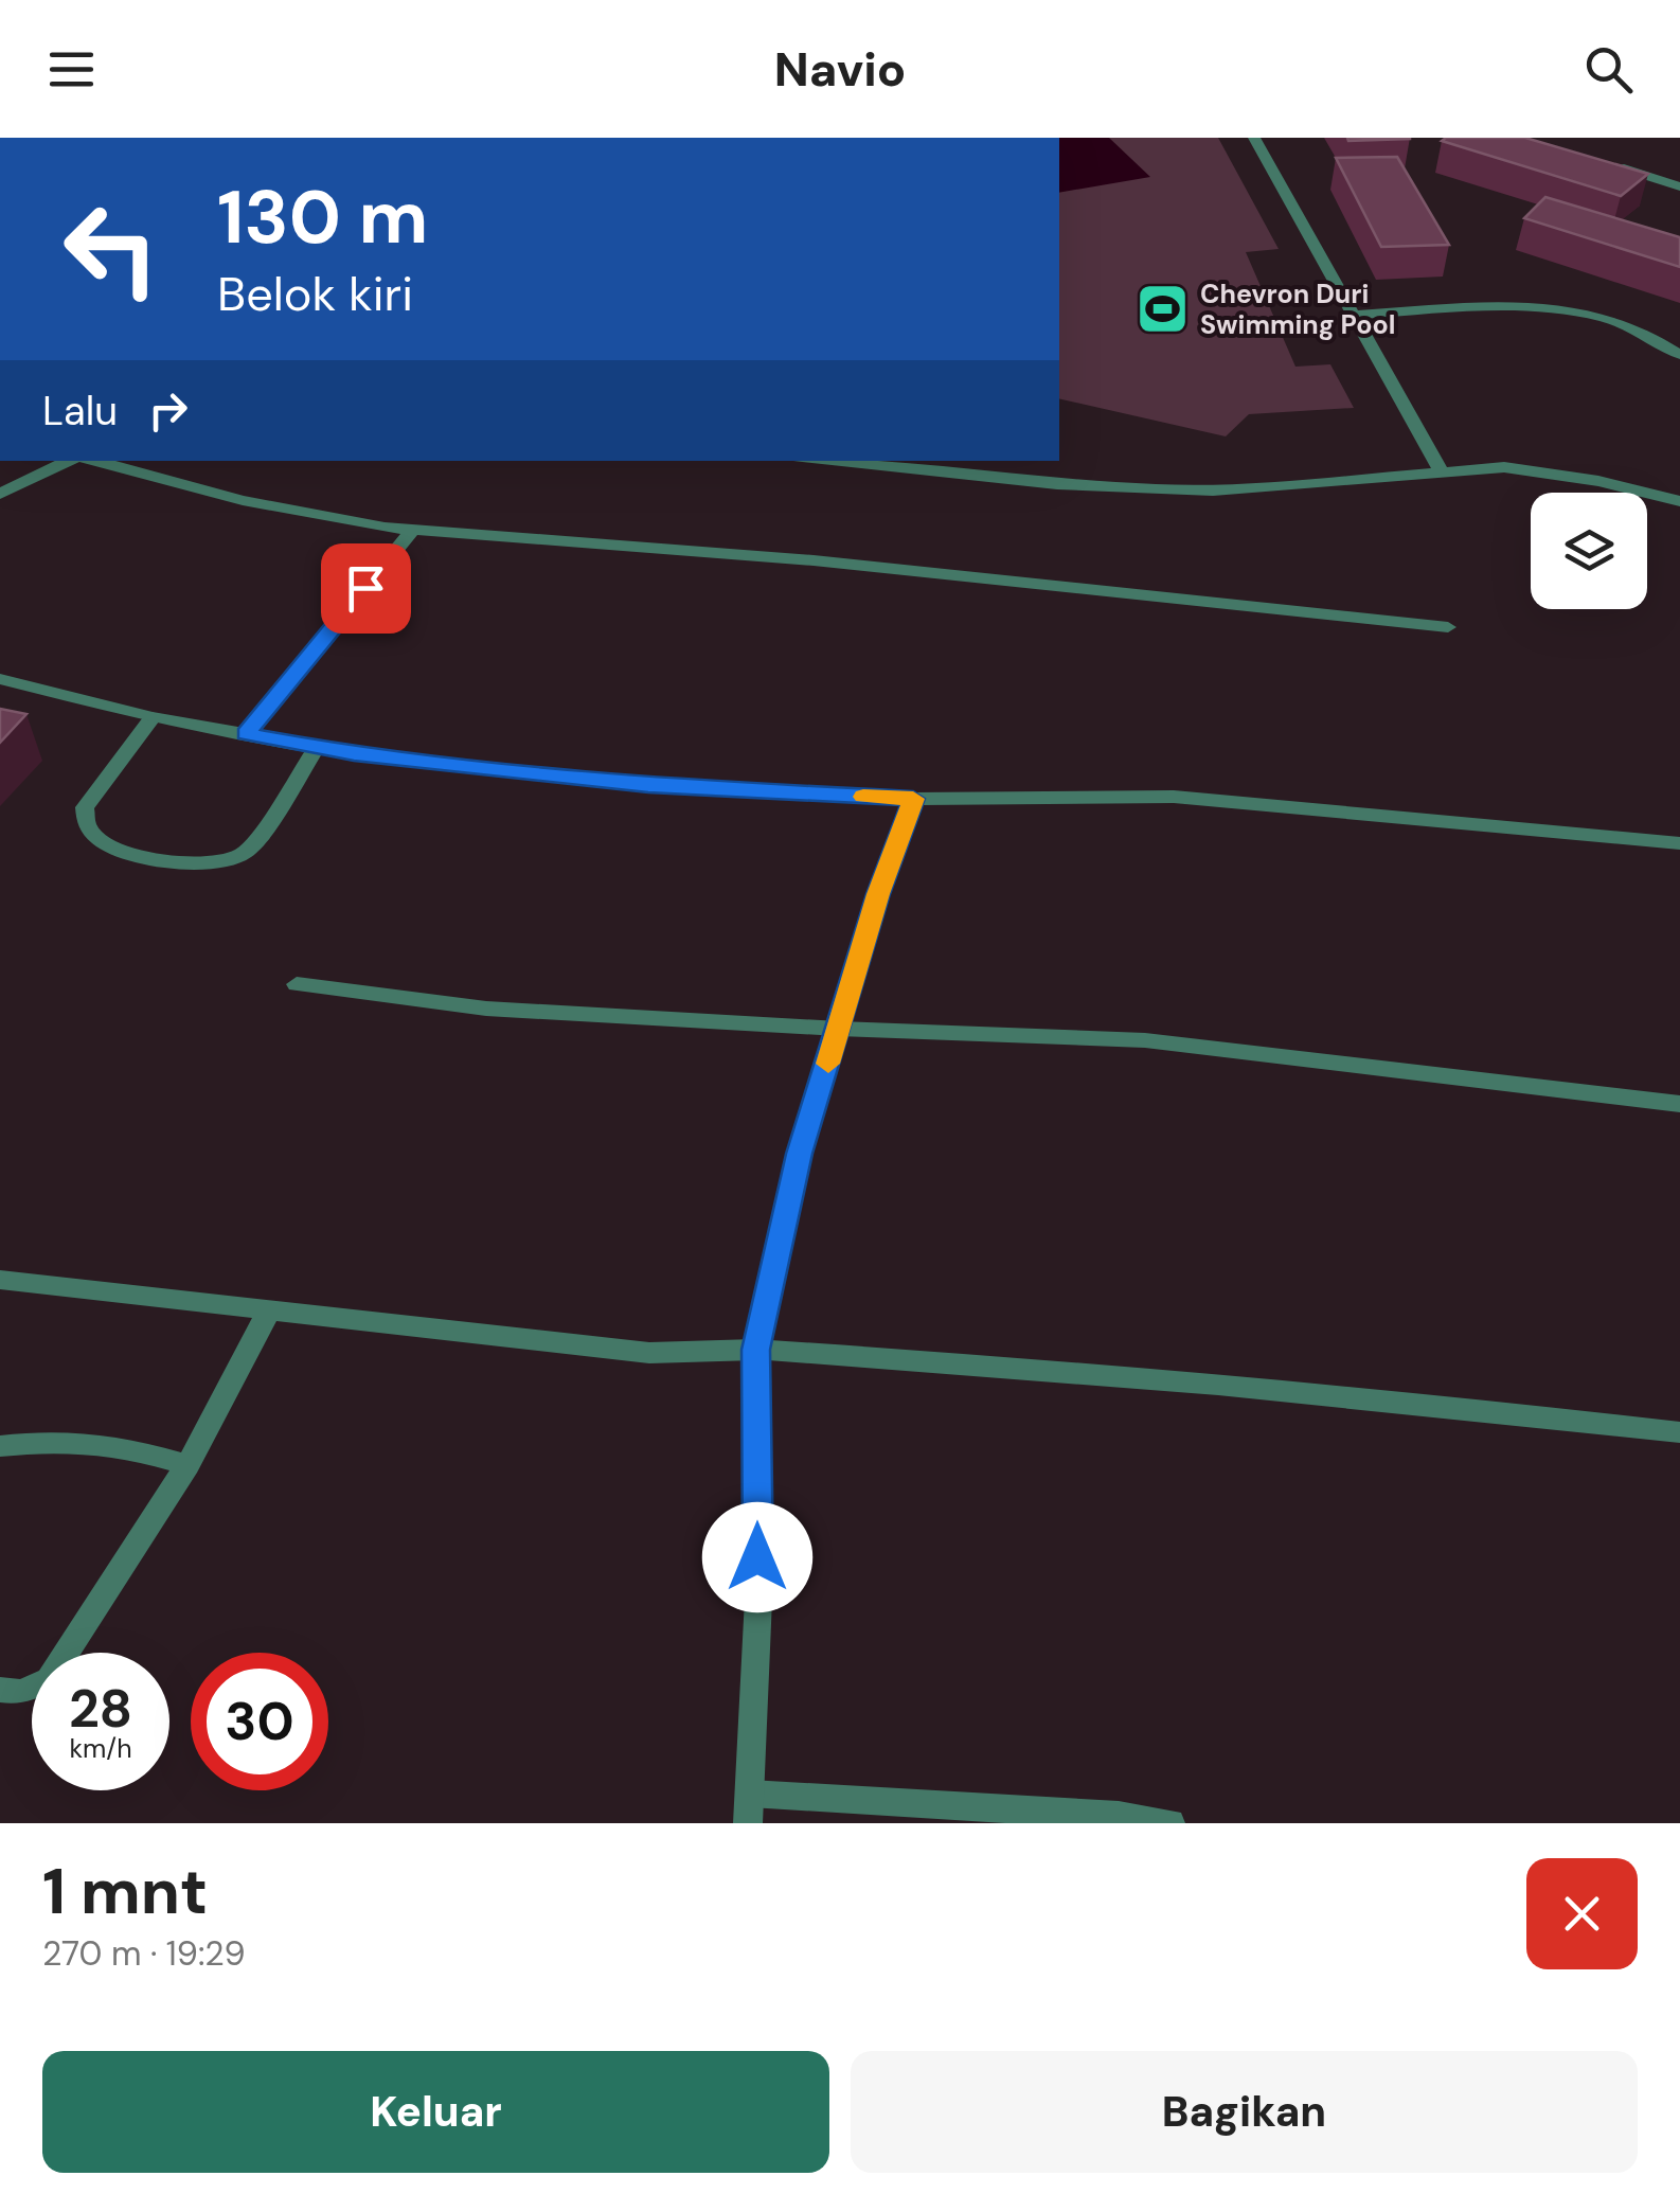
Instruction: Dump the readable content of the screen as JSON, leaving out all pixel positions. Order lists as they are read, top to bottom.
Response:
{
  "places": {
    "sports": ["Chevron Duri Swimming Pool"]
  },
  "page": {
    "header": "Navio",
    "turn": ["130 m", "Belok kiri"],
    "then": "Lalu",
    "speed": "28 km/h",
    "limit": "30",
    "heading": ["1 mnt", "270 m · 19:29"],
    "buttons": ["Keluar", "Bagikan"]
  }
}
